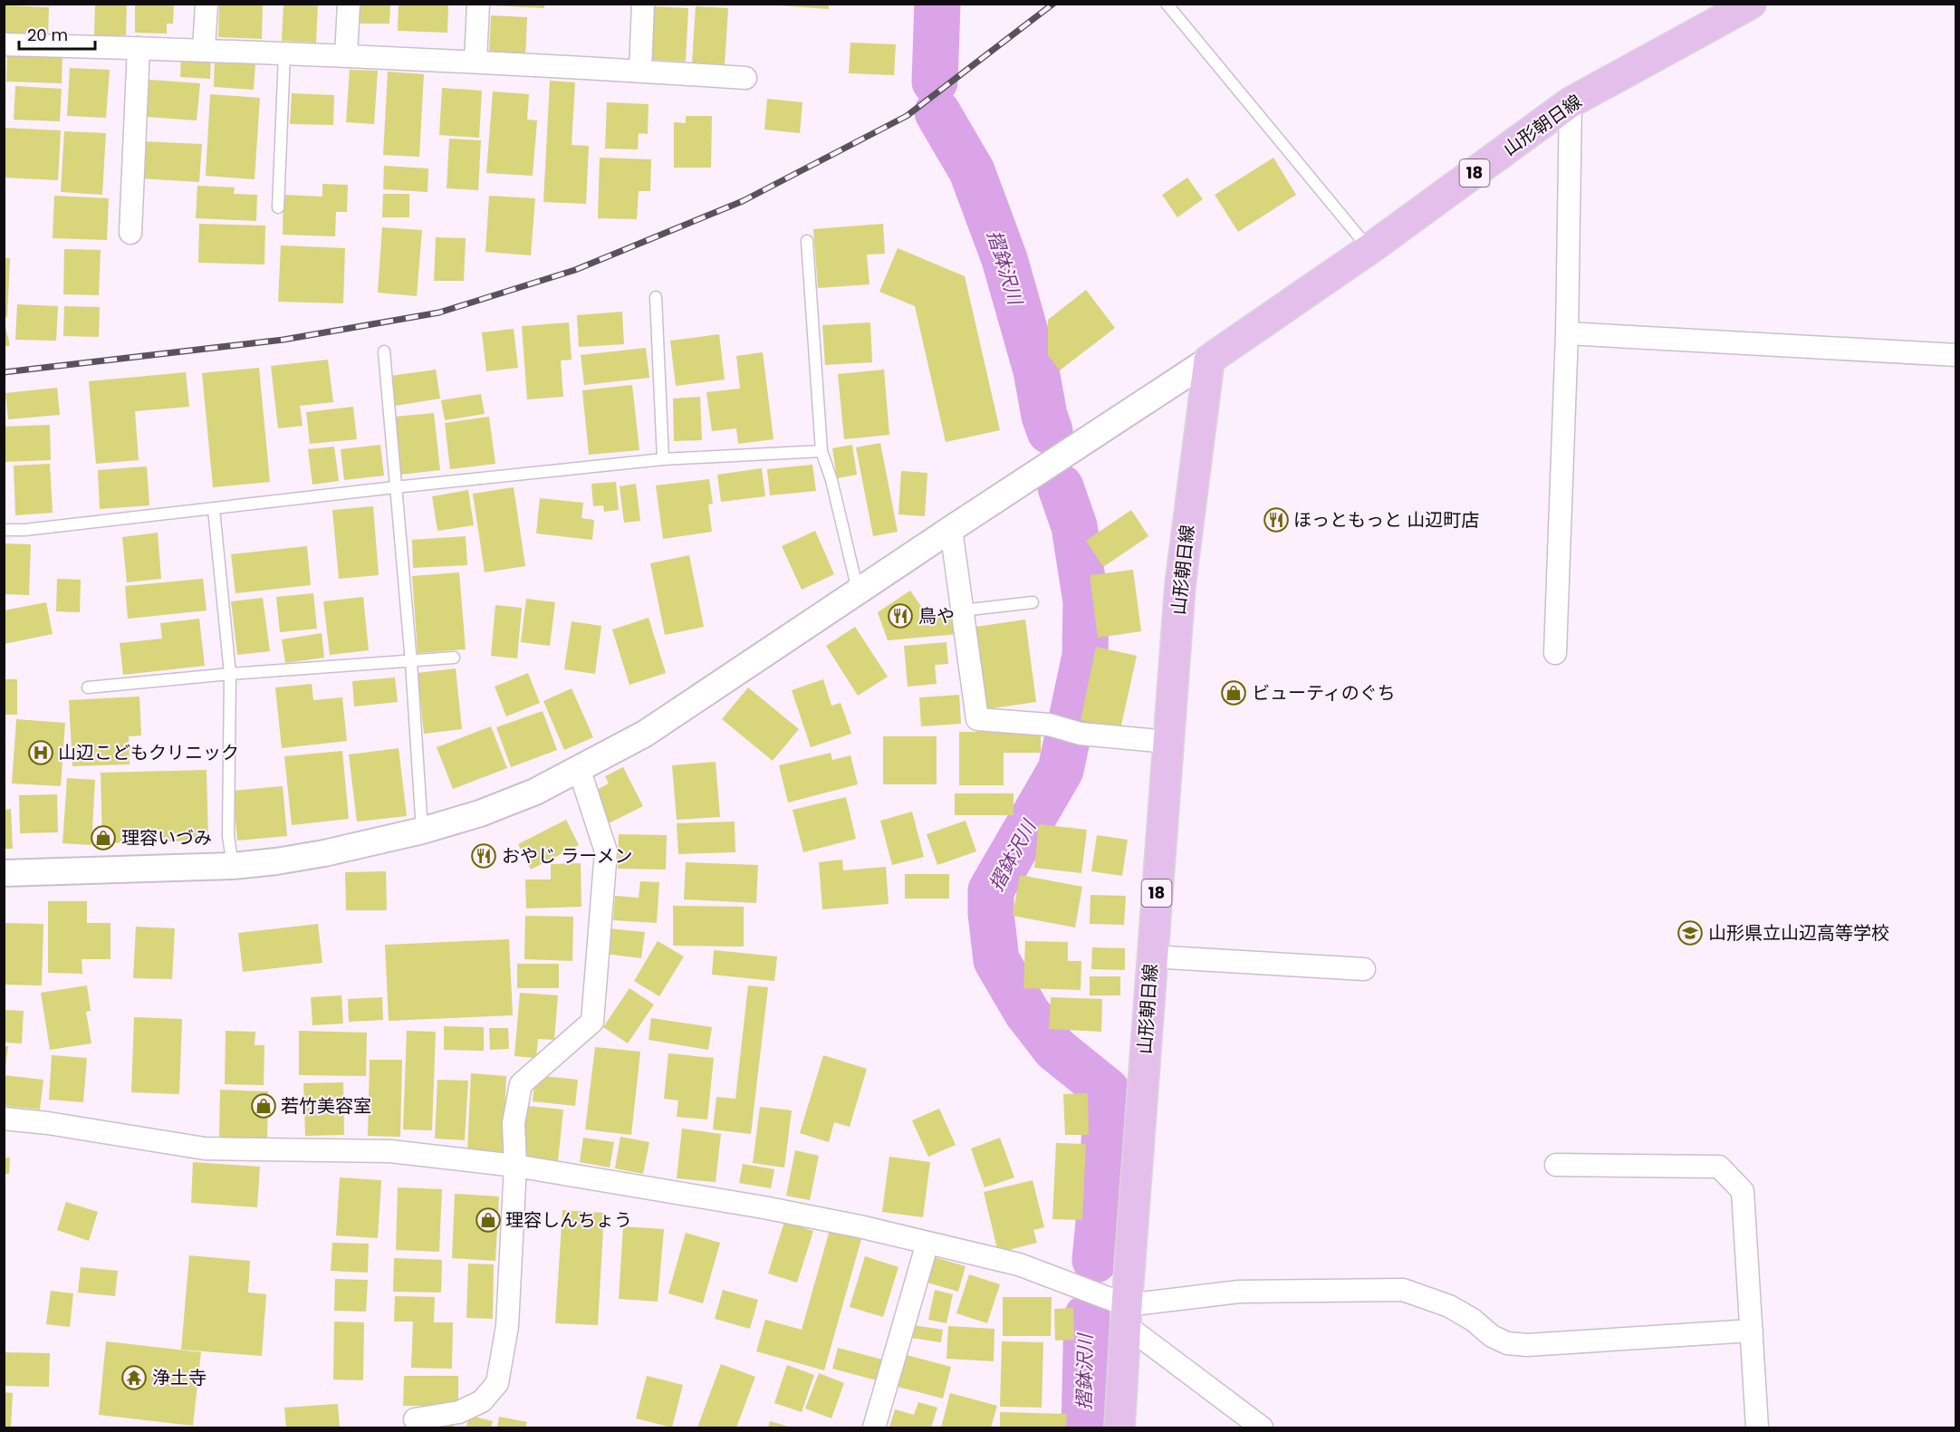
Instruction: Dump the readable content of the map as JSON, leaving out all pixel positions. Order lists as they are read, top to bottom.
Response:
{
  "streets": {
    "main road": ["山形朝日線", "18"]
  },
  "water": ["摺鉢沢川"],
  "places": {
    "restaurant": ["ほっともっと 山辺町店", "鳥や", "おやじ ラーメン"],
    "shop": [
      "ビューティのぐち",
      "理容いづみ",
      "若竹美容室",
      "理容しんちょう"
    ],
    "hospital": ["山辺こどもクリニック"],
    "school or university": ["山形県立山辺高等学校"],
    "temple": ["浄土寺"]
  },
  "scale_bar": "20 m"
}
